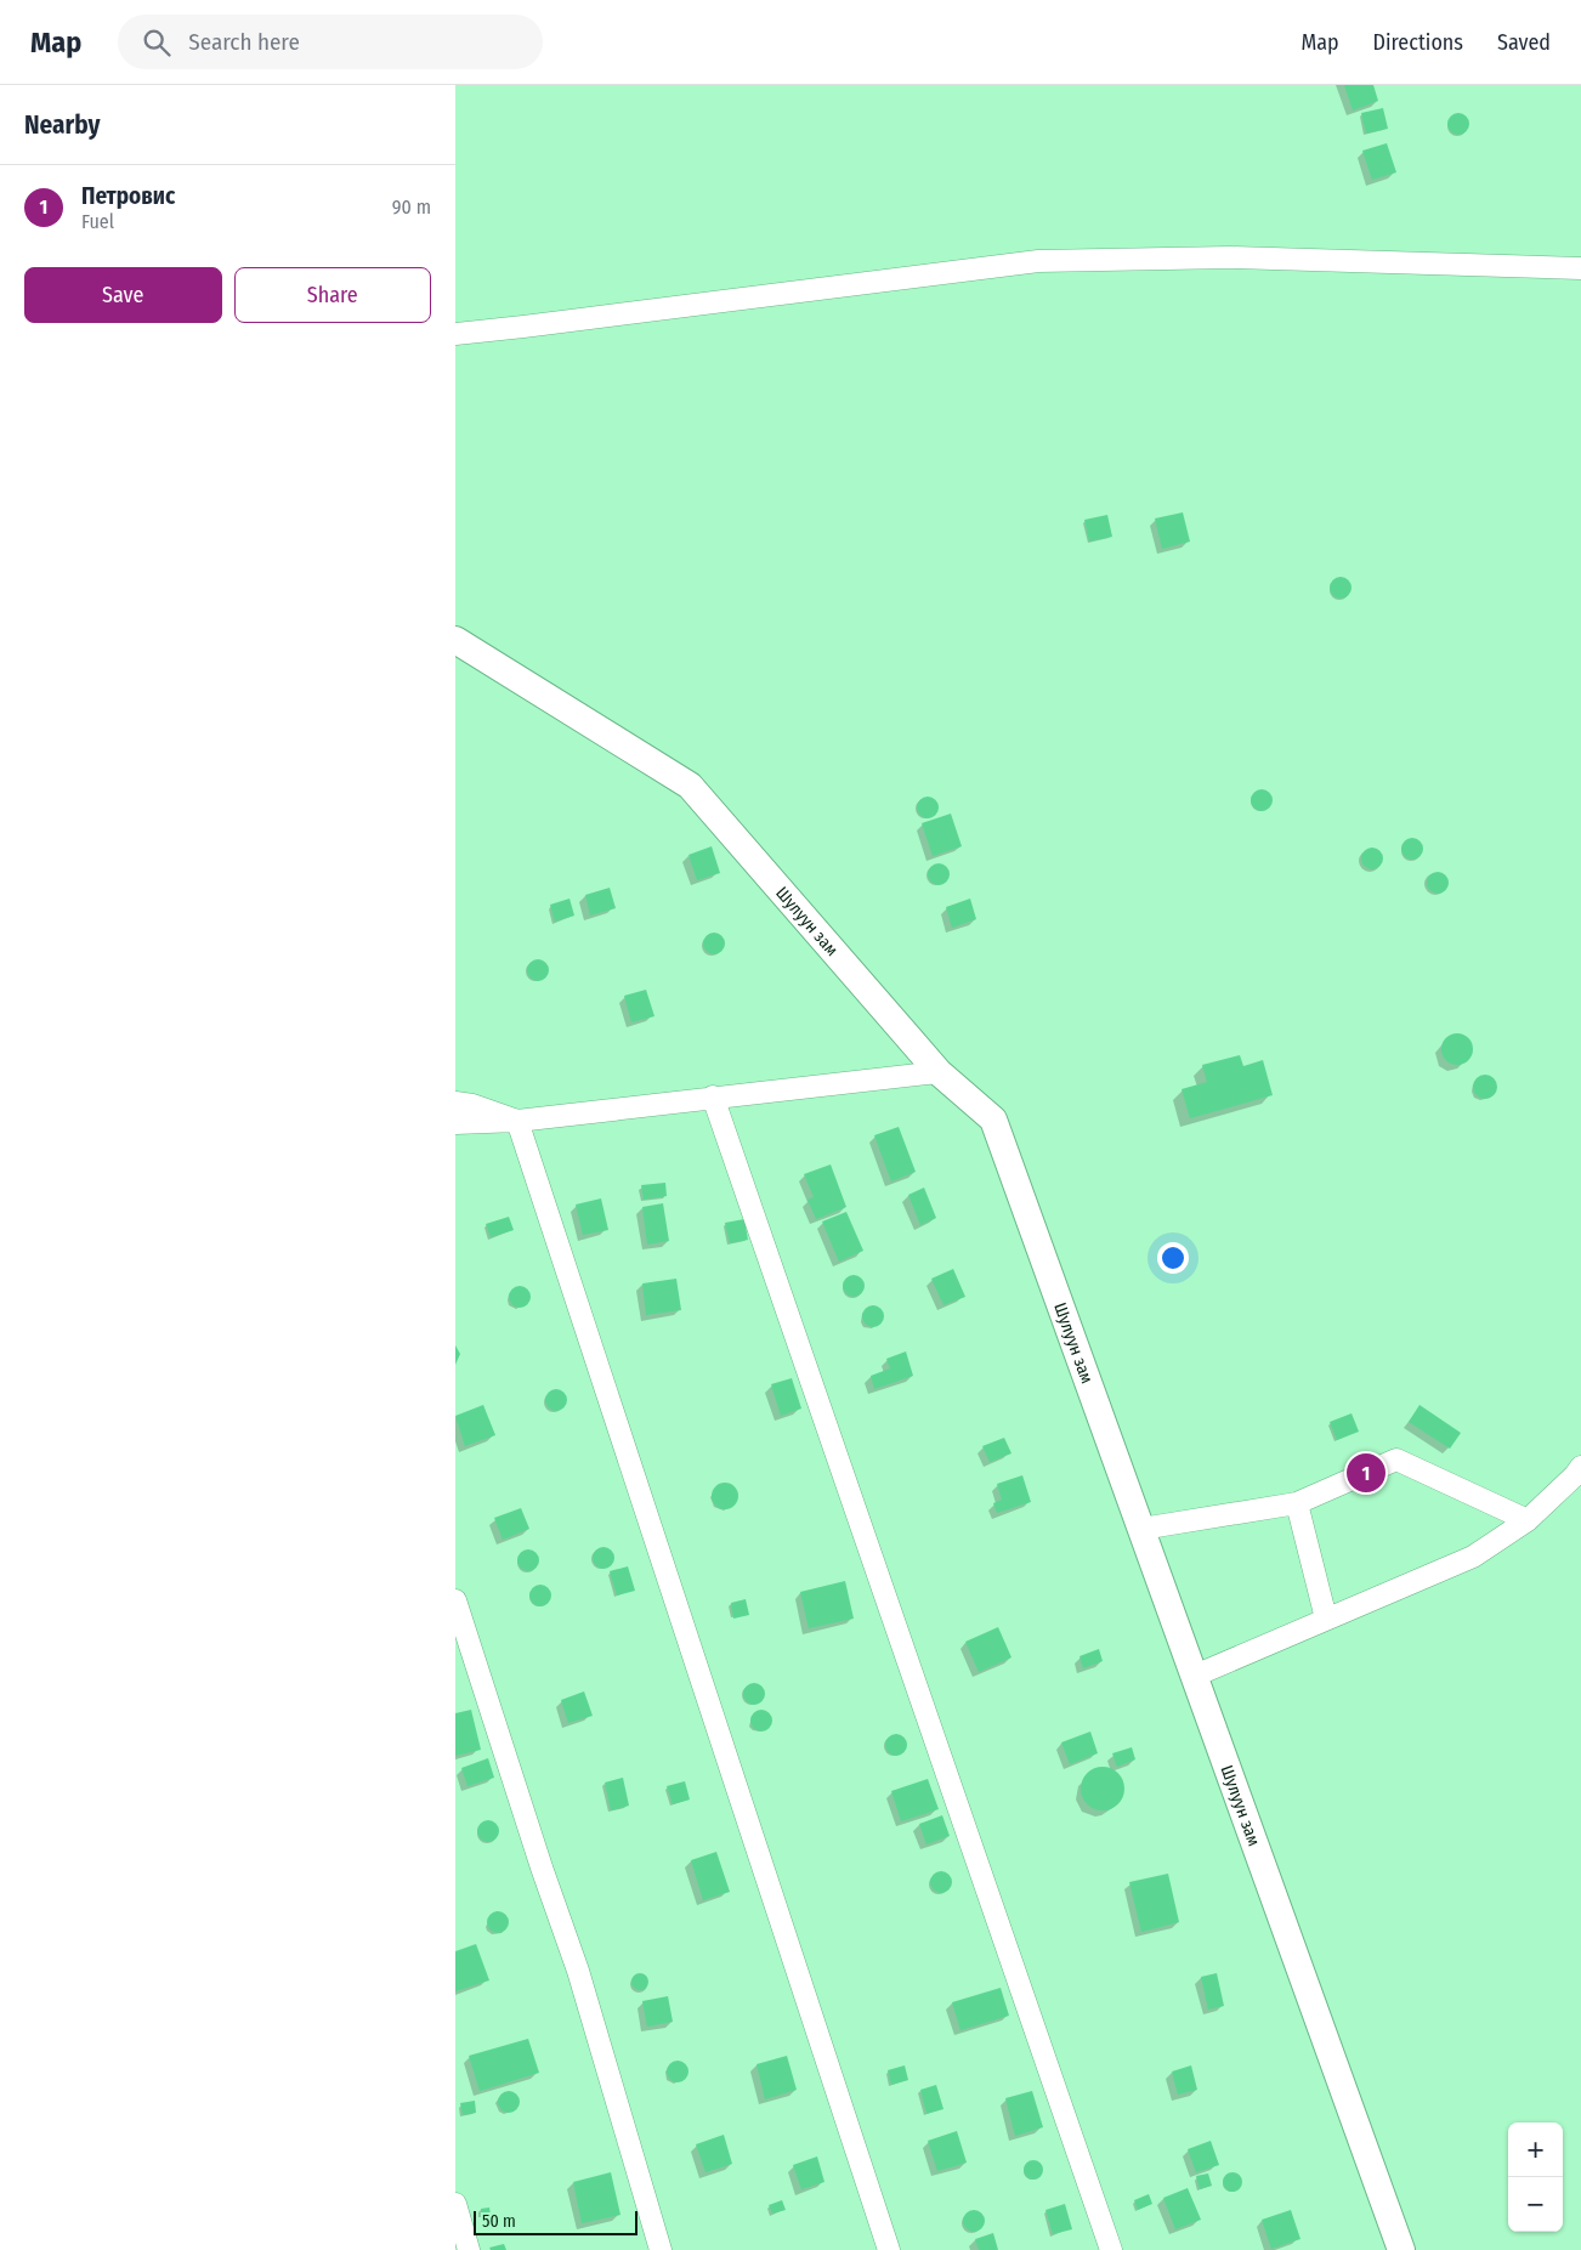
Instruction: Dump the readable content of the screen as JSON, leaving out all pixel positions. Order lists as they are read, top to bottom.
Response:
{
  "streets": {
    "street": ["Шулуун зам"]
  },
  "scale_bar": "50 m",
  "page": {
    "header": "Map",
    "search": "Search here",
    "nav": ["Map", "Directions", "Saved"],
    "heading": "Nearby",
    "list": [
      {
        "mark": "1",
        "name": "Петровис",
        "note": "Fuel",
        "value": "90 m"
      }
    ],
    "buttons": ["Save", "Share"],
    "pins": "1",
    "map_buttons": ["+", "−"],
    "scale": "50 m"
  }
}
